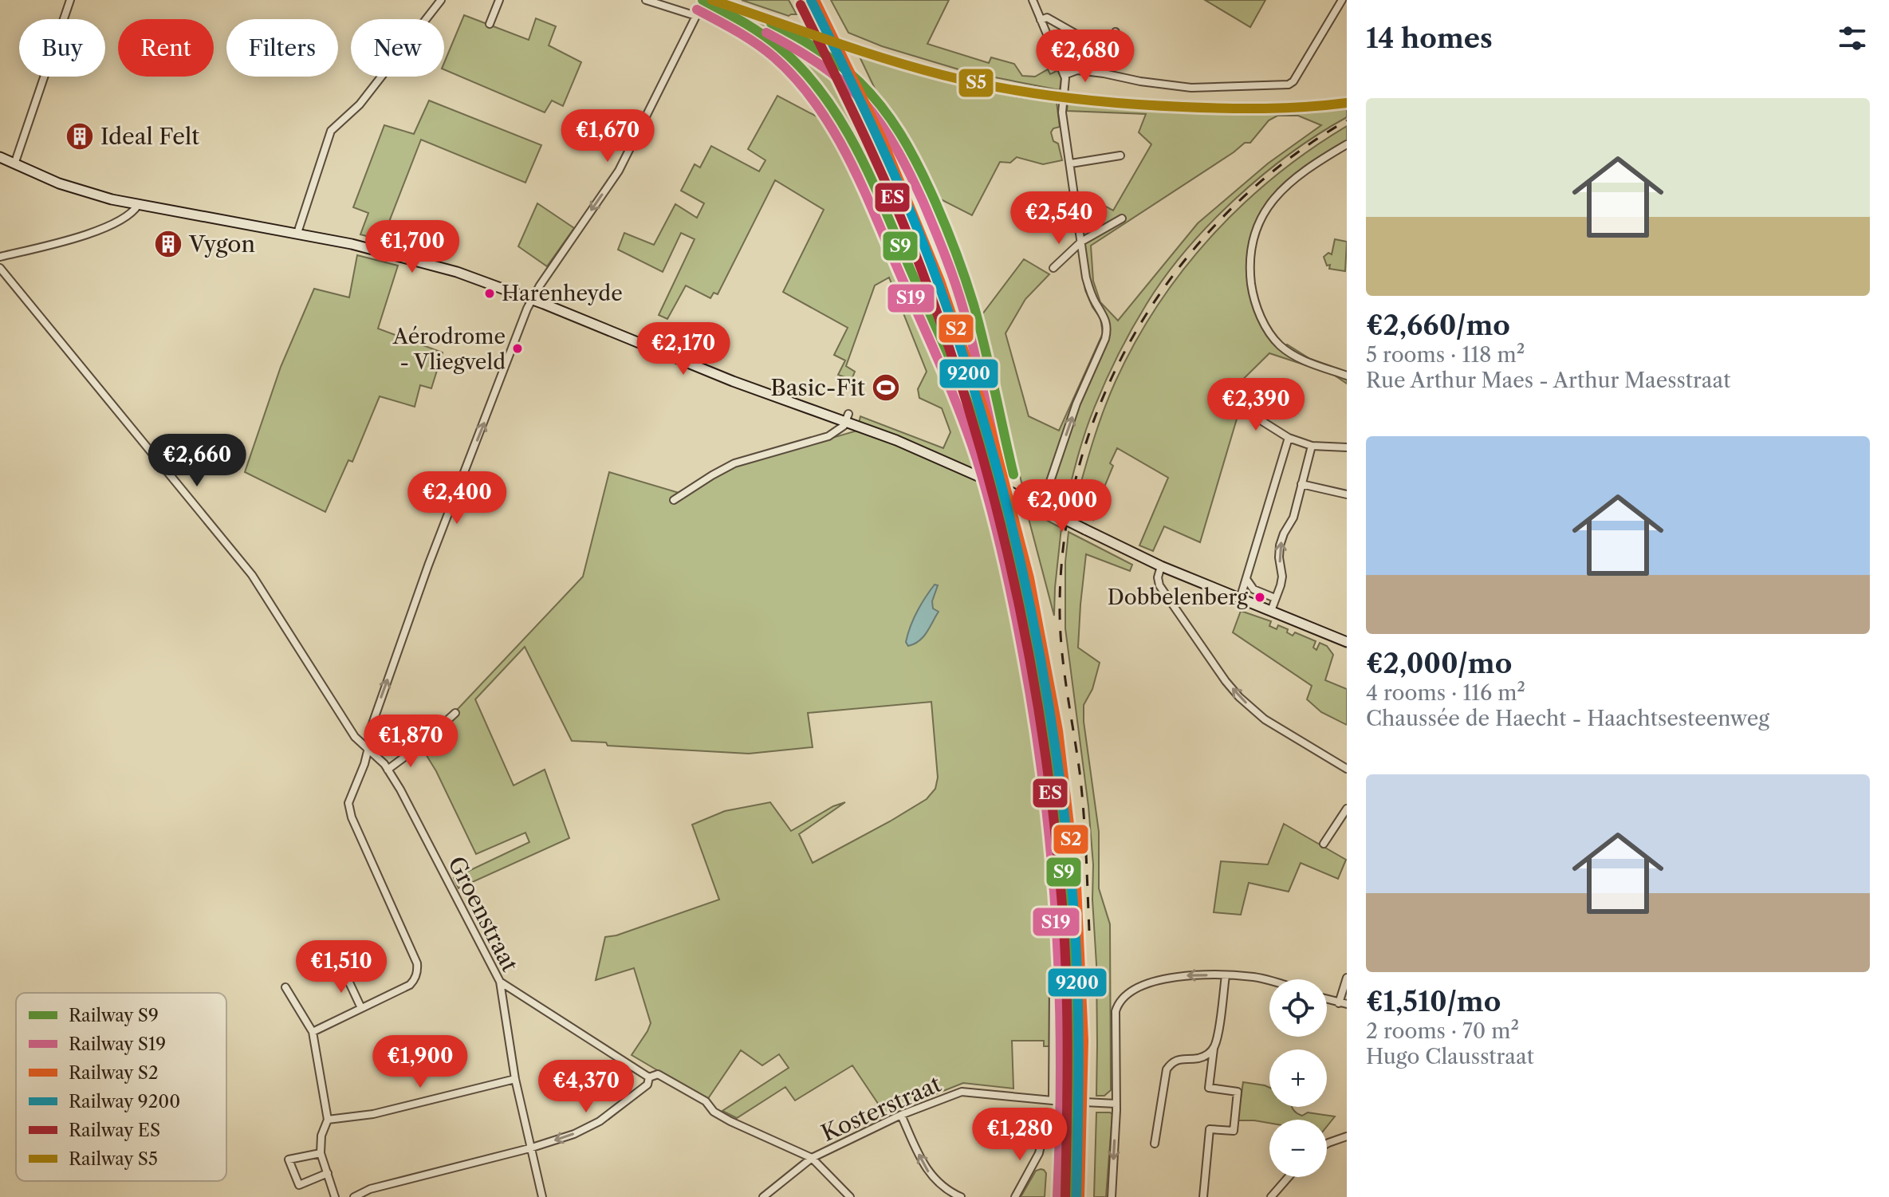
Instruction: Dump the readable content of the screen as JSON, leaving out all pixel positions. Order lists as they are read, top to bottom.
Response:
{
  "streets": {
    "street": ["Groenstraat", "Kosterstraat"]
  },
  "places": {
    "building": ["Ideal Felt", "Vygon"],
    "other": ["Harenheyde", "Aérodrome - Vliegveld", "Dobbelenberg"],
    "sports": ["Basic-Fit"]
  },
  "lines": [
    "rail line S9",
    "rail line S2",
    "rail line 9200",
    "rail line S5",
    "rail line ES",
    "rail line S19"
  ],
  "legend": [
    "Railway S9",
    "Railway S19",
    "Railway S2",
    "Railway 9200",
    "Railway ES",
    "Railway S5"
  ],
  "page": {
    "heading": "14 homes",
    "chip": [
      "Buy",
      "Rent",
      "Filters",
      "New"
    ],
    "price": [
      "€2,680",
      "€1,670",
      "€2,540",
      "€1,700",
      "€2,170",
      "€2,390",
      "€2,660",
      "€2,400",
      "€2,000",
      "€1,870",
      "€1,510",
      "€1,900",
      "€4,370",
      "€1,280"
    ],
    "list": [
      {
        "name": "€2,660/mo",
        "note": "5 rooms · 118 m² · Rue Arthur Maes - Arthur Maesstraat"
      },
      {
        "name": "€2,000/mo",
        "note": "4 rooms · 116 m² · Chaussée de Haecht - Haachtsesteenweg"
      },
      {
        "name": "€1,510/mo",
        "note": "2 rooms · 70 m² · Hugo Clausstraat"
      }
    ],
    "map_buttons": ["+", "−"]
  }
}
